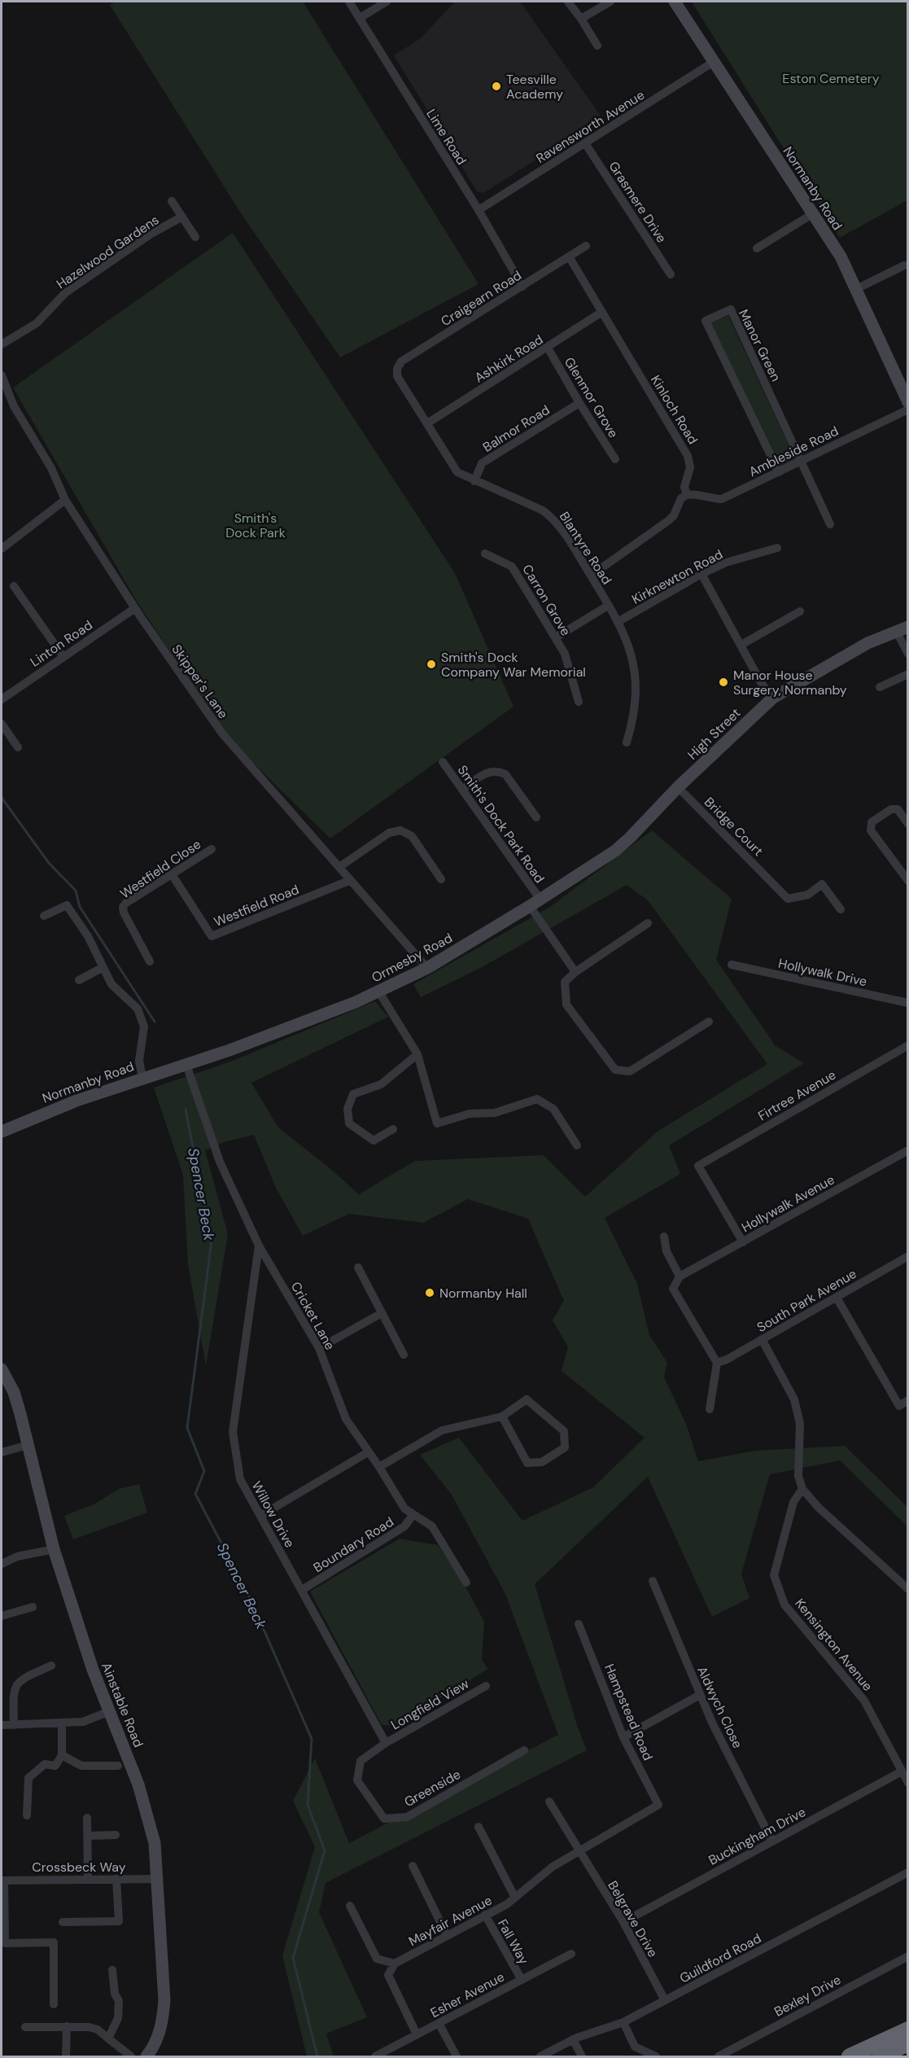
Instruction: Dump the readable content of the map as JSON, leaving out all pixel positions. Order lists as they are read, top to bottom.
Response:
{
  "streets": {
    "street": [
      "Ravensworth Avenue",
      "Lime Road",
      "Normanby Road",
      "Grasmere Drive",
      "Hazelwood Gardens",
      "Craigearn Road",
      "Manor Green",
      "Ashkirk Road",
      "Glenmor Grove",
      "Kinloch Road",
      "Balmor Road",
      "Ambleside Road",
      "Blantyre Road",
      "Kirknewton Road",
      "Carron Grove",
      "Linton Road",
      "Skipper's Lane",
      "High Street",
      "Smith's Dock Park Road",
      "Bridge Court",
      "Westfield Close",
      "Westfield Road",
      "Ormesby Road",
      "Hollywalk Drive",
      "Firtree Avenue",
      "Hollywalk Avenue",
      "South Park Avenue",
      "Cricket Lane",
      "Willow Drive",
      "Boundary Road",
      "Kensington Avenue",
      "Longfield View",
      "Ainstable Road",
      "Aldwych Close",
      "Hampstead Road",
      "Greenside",
      "Buckingham Drive",
      "Crossbeck Way",
      "Belgrave Drive",
      "Mayfair Avenue",
      "Fall Way",
      "Guildford Road",
      "Esher Avenue",
      "Bexley Drive"
    ]
  },
  "crossings": [
    ["Ravensworth Avenue", "Lime Road"],
    ["Ravensworth Avenue", "Normanby Road"],
    ["Ravensworth Avenue", "Grasmere Drive"],
    ["Lime Road", "Craigearn Road"],
    ["Normanby Road", "Ormesby Road"],
    ["Normanby Road", "Cricket Lane"],
    ["Craigearn Road", "Kinloch Road"],
    ["Craigearn Road", "Blantyre Road"],
    ["Manor Green", "Ambleside Road"],
    ["Ashkirk Road", "Glenmor Grove"],
    ["Ashkirk Road", "Kinloch Road"],
    ["Ashkirk Road", "Blantyre Road"],
    ["Glenmor Grove", "Balmor Road"],
    ["Kinloch Road", "Ambleside Road"],
    ["Kinloch Road", "Blantyre Road"],
    ["Balmor Road", "Blantyre Road"],
    ["Blantyre Road", "Kirknewton Road"],
    ["Linton Road", "Skipper's Lane"],
    ["Skipper's Lane", "Westfield Road"],
    ["Skipper's Lane", "Ormesby Road"],
    ["High Street", "Bridge Court"],
    ["High Street", "Ormesby Road"],
    ["Smith's Dock Park Road", "Ormesby Road"],
    ["Westfield Close", "Westfield Road"],
    ["Ormesby Road", "Cricket Lane"],
    ["Firtree Avenue", "Hollywalk Avenue"],
    ["Cricket Lane", "Willow Drive"],
    ["Cricket Lane", "Boundary Road"],
    ["Willow Drive", "Boundary Road"],
    ["Willow Drive", "Longfield View"],
    ["Willow Drive", "Greenside"],
    ["Kensington Avenue", "Buckingham Drive"],
    ["Longfield View", "Greenside"],
    ["Ainstable Road", "Crossbeck Way"],
    ["Aldwych Close", "Buckingham Drive"],
    ["Hampstead Road", "Belgrave Drive"],
    ["Hampstead Road", "Mayfair Avenue"],
    ["Buckingham Drive", "Belgrave Drive"],
    ["Belgrave Drive", "Mayfair Avenue"],
    ["Belgrave Drive", "Guildford Road"],
    ["Mayfair Avenue", "Fall Way"],
    ["Fall Way", "Esher Avenue"]
  ],
  "water": ["Spencer Beck"],
  "parks": ["Eston Cemetery", "Smith's Dock Park"],
  "places": [
    "Teesville Academy",
    "Smith's Dock Company War Memorial",
    "Manor House Surgery, Normanby",
    "Normanby Hall"
  ]
}
